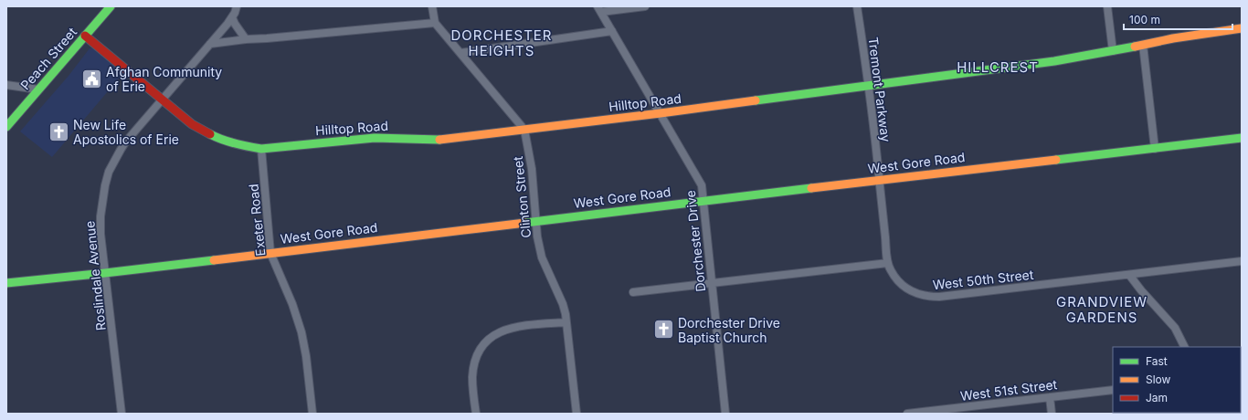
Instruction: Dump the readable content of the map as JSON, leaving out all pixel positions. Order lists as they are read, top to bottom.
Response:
{
  "streets": {
    "street": [
      "Peach Street",
      "Tremont Parkway",
      "Hilltop Road",
      "West Gore Road",
      "Clinton Street",
      "Exeter Road",
      "Dorchester Drive",
      "Roslindale Avenue",
      "West 50th Street",
      "West 51st Street"
    ]
  },
  "crossings": [
    ["Peach Street", "Hilltop Road"],
    ["Tremont Parkway", "Hilltop Road"],
    ["Tremont Parkway", "West Gore Road"],
    ["Tremont Parkway", "West 50th Street"],
    ["Hilltop Road", "Clinton Street"],
    ["Hilltop Road", "Exeter Road"],
    ["Hilltop Road", "Dorchester Drive"],
    ["Hilltop Road", "Roslindale Avenue"],
    ["West Gore Road", "Clinton Street"],
    ["West Gore Road", "Exeter Road"],
    ["West Gore Road", "Dorchester Drive"],
    ["West Gore Road", "Roslindale Avenue"]
  ],
  "districts": ["DORCHESTER HEIGHTS", "HILLCREST", "GRANDVIEW GARDENS"],
  "places": {
    "public building": ["Afghan Community of Erie"],
    "church": ["New Life Apostolics of Erie", "Dorchester Drive Baptist Church"]
  },
  "legend": ["Fast", "Slow", "Jam"],
  "scale_bar": "100 m"
}
